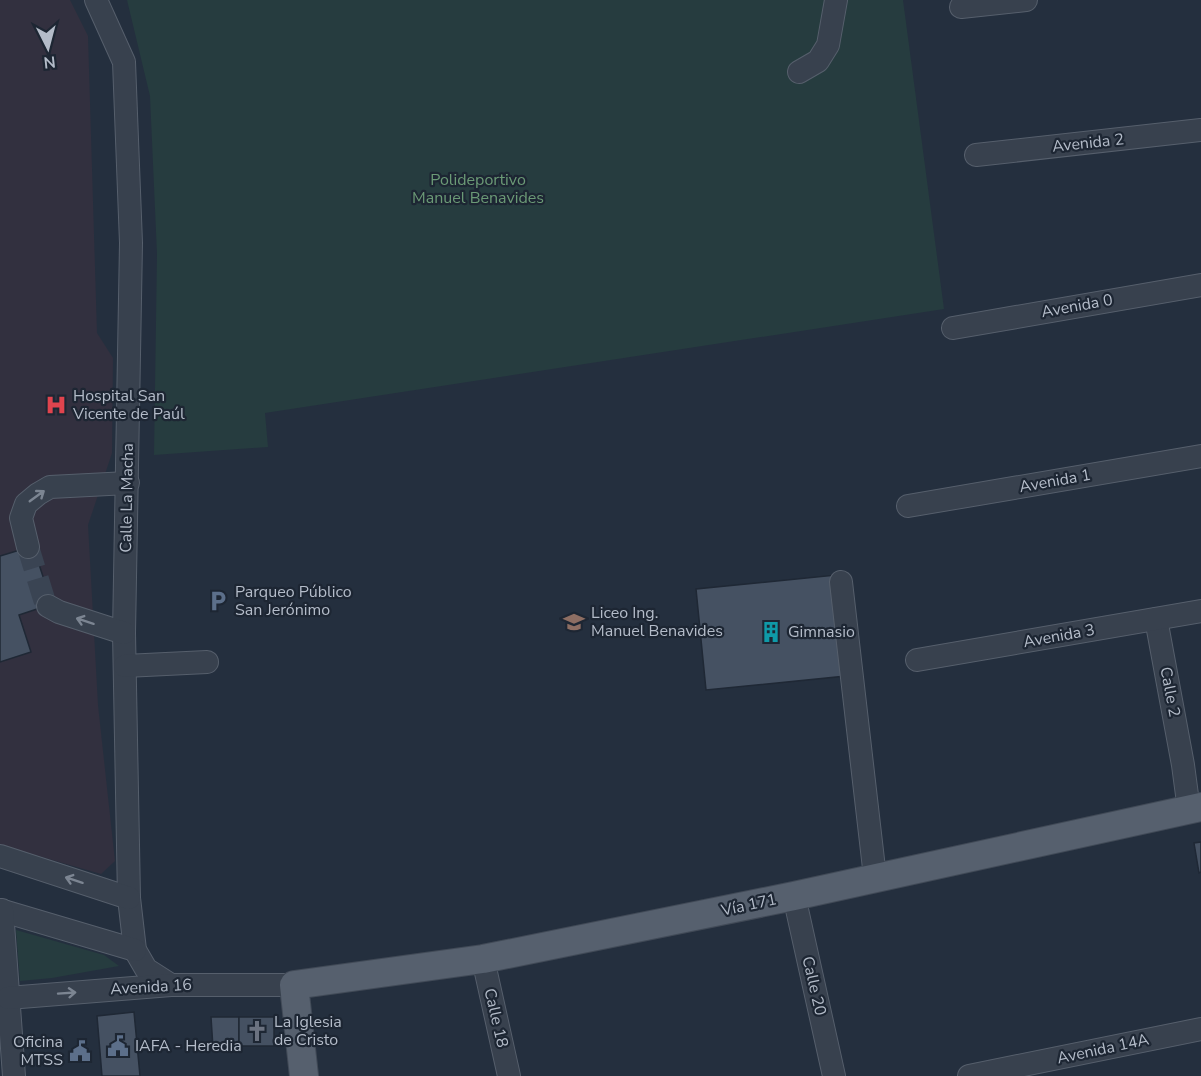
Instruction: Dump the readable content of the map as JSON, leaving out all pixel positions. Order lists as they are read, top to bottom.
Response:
{
  "streets": {
    "main road": ["Vía 171"],
    "street": [
      "Avenida 2",
      "Avenida 0",
      "Avenida 1",
      "Calle La Macha",
      "Avenida 3",
      "Calle 2",
      "Calle 20",
      "Avenida 16",
      "Calle 18",
      "Avenida 14A"
    ]
  },
  "crossings": [
    ["Avenida 3", "Calle 2"],
    ["Calle 2", "Vía 171"],
    ["Vía 171", "Calle 20"],
    ["Vía 171", "Avenida 16"],
    ["Vía 171", "Calle 18"]
  ],
  "parks": ["Polideportivo Manuel Benavides"],
  "places": {
    "hospital": ["Hospital San Vicente de Paúl"],
    "parking": ["Parqueo Público San Jerónimo"],
    "school or university": ["Liceo Ing. Manuel Benavides"],
    "building": ["Gimnasio"],
    "church": ["La Iglesia de Cristo"],
    "public building": ["IAFA - Heredia", "Oficina MTSS"]
  },
  "north": "bottom"
}
